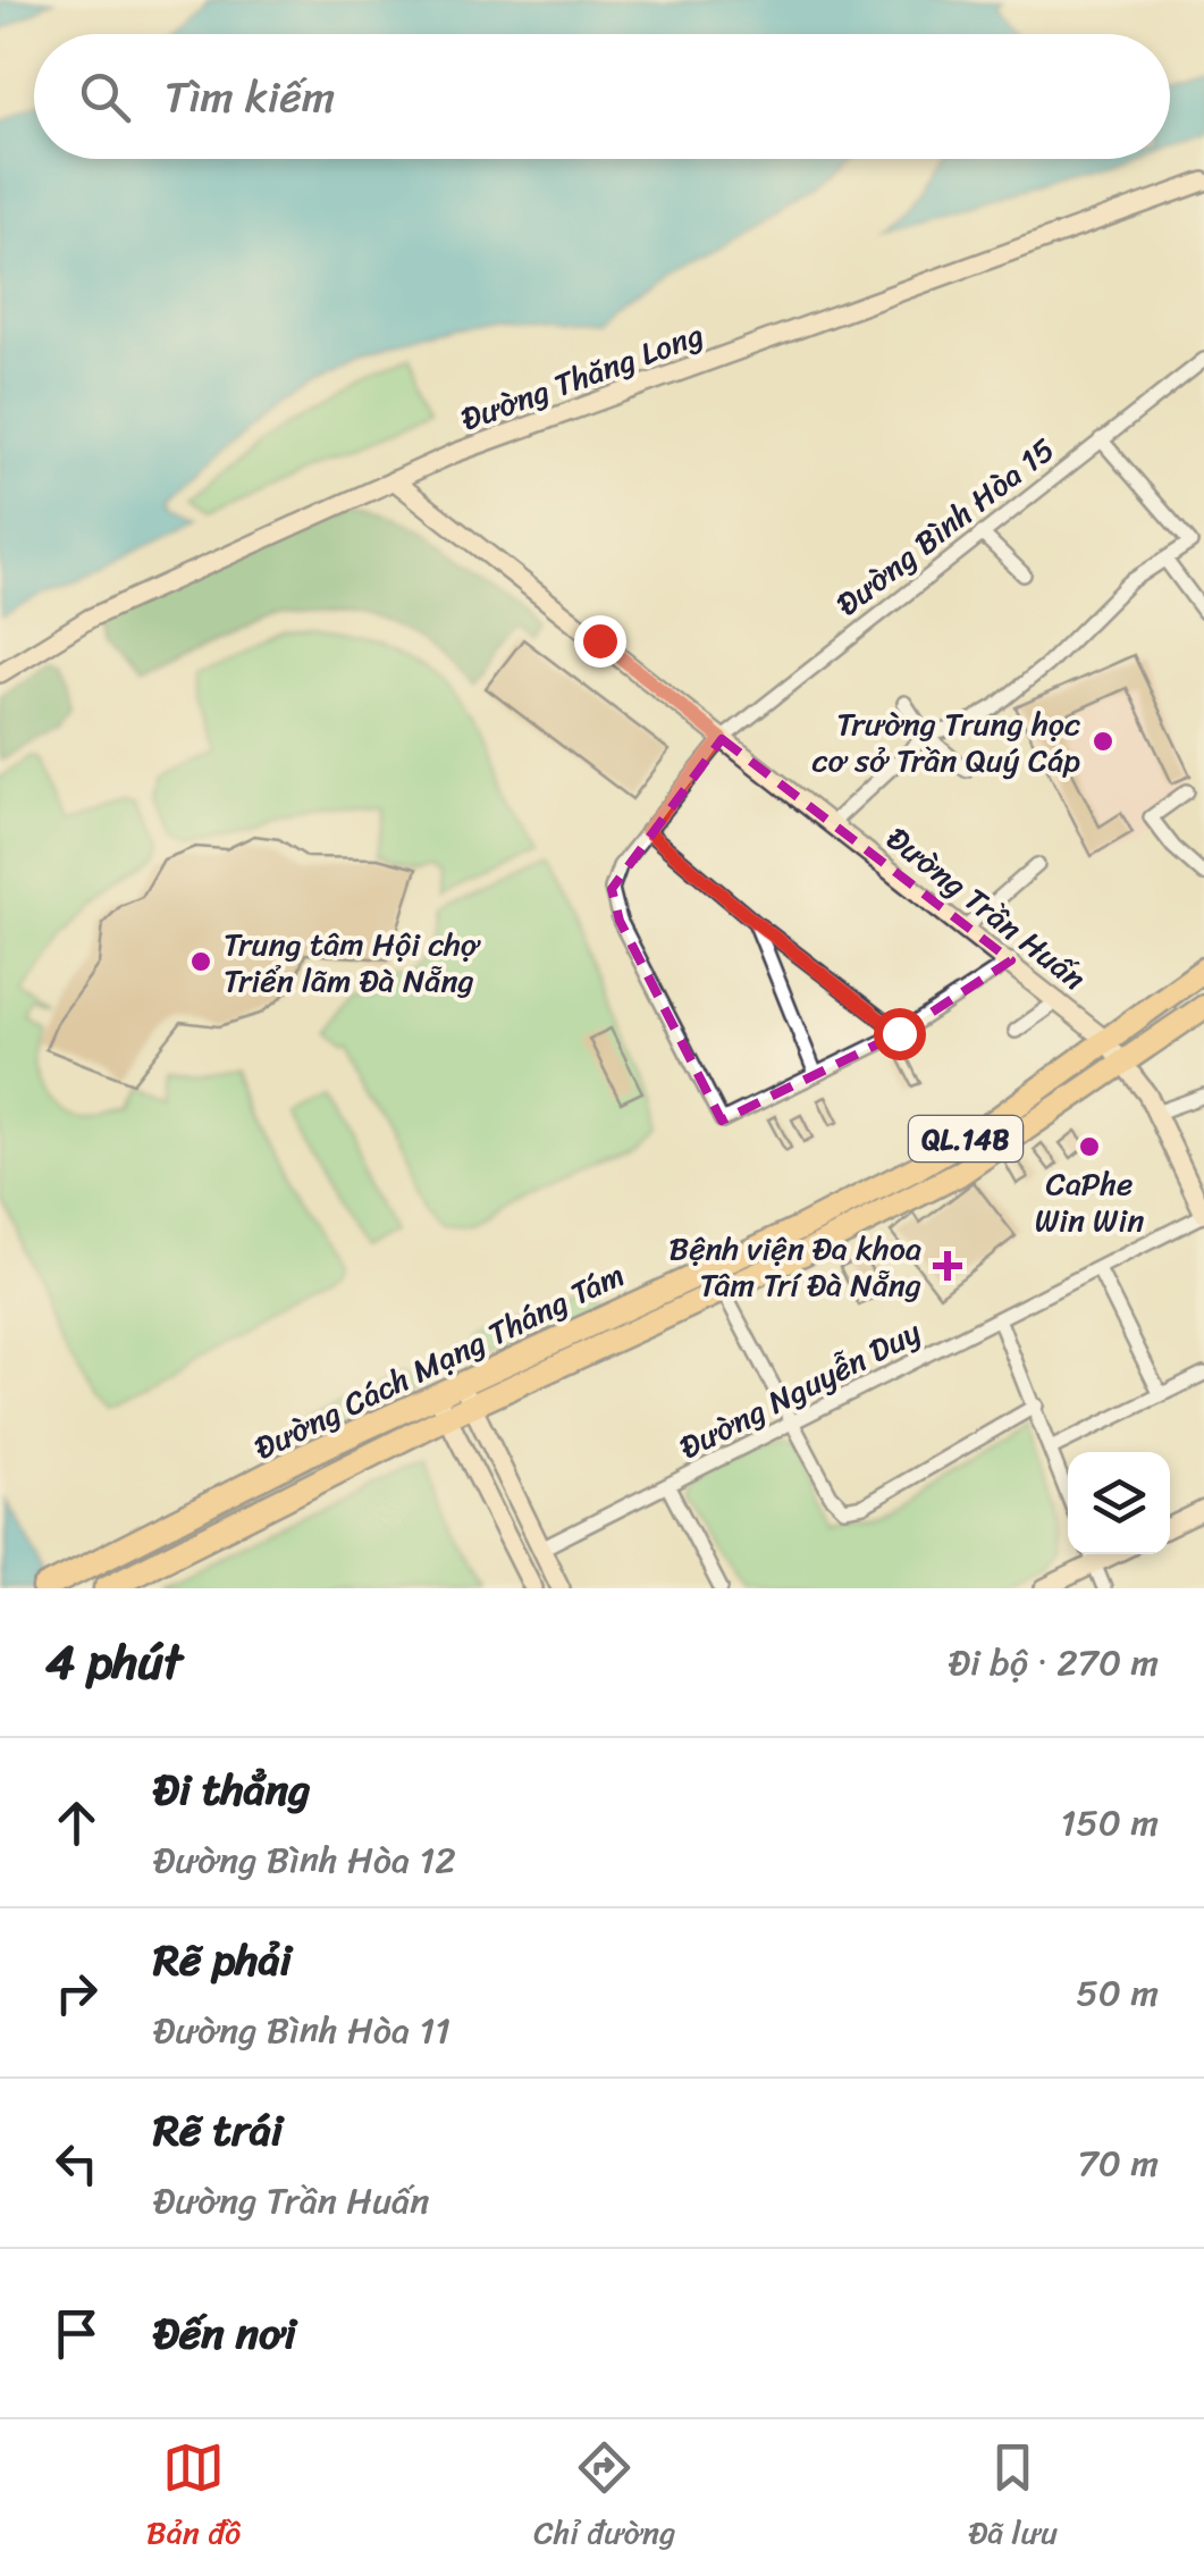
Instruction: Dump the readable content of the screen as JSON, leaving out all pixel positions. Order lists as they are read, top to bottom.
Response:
{
  "streets": {
    "highway": ["QL.14B", "Đường Cách Mạng Tháng Tám"],
    "street": [
      "Đường Thăng Long",
      "Đường Bình Hòa 15",
      "Đường Trần Huấn",
      "Đường Nguyễn Duy"
    ]
  },
  "crossings": [
    ["Đường Thăng Long", "Đường Trần Huấn"],
    ["Đường Bình Hòa 15", "Đường Trần Huấn"],
    ["Đường Trần Huấn", "Đường Cách Mạng Tháng Tám"],
    ["Đường Trần Huấn", "Đường Nguyễn Duy"]
  ],
  "places": {
    "other": ["Trường Trung học cơ sở Trần Quý Cáp", "Trung tâm Hội chợ Triển lãm Đà Nẵng", "CaPhe Win Win"],
    "health": ["Bệnh viện Đa khoa Tâm Trí Đà Nẵng"]
  },
  "page": {
    "search": "Tìm kiếm",
    "heading": ["4 phút", "Đi bộ · 270 m"],
    "list": [
      ["Đi thẳng", "Đường Bình Hòa 12", "150 m"],
      ["Rẽ phải", "Đường Bình Hòa 11", "50 m"],
      ["Rẽ trái", "Đường Trần Huấn", "70 m"],
      "Đến nơi"
    ],
    "nav": ["Bản đồ", "Chỉ đường", "Đã lưu"]
  }
}
